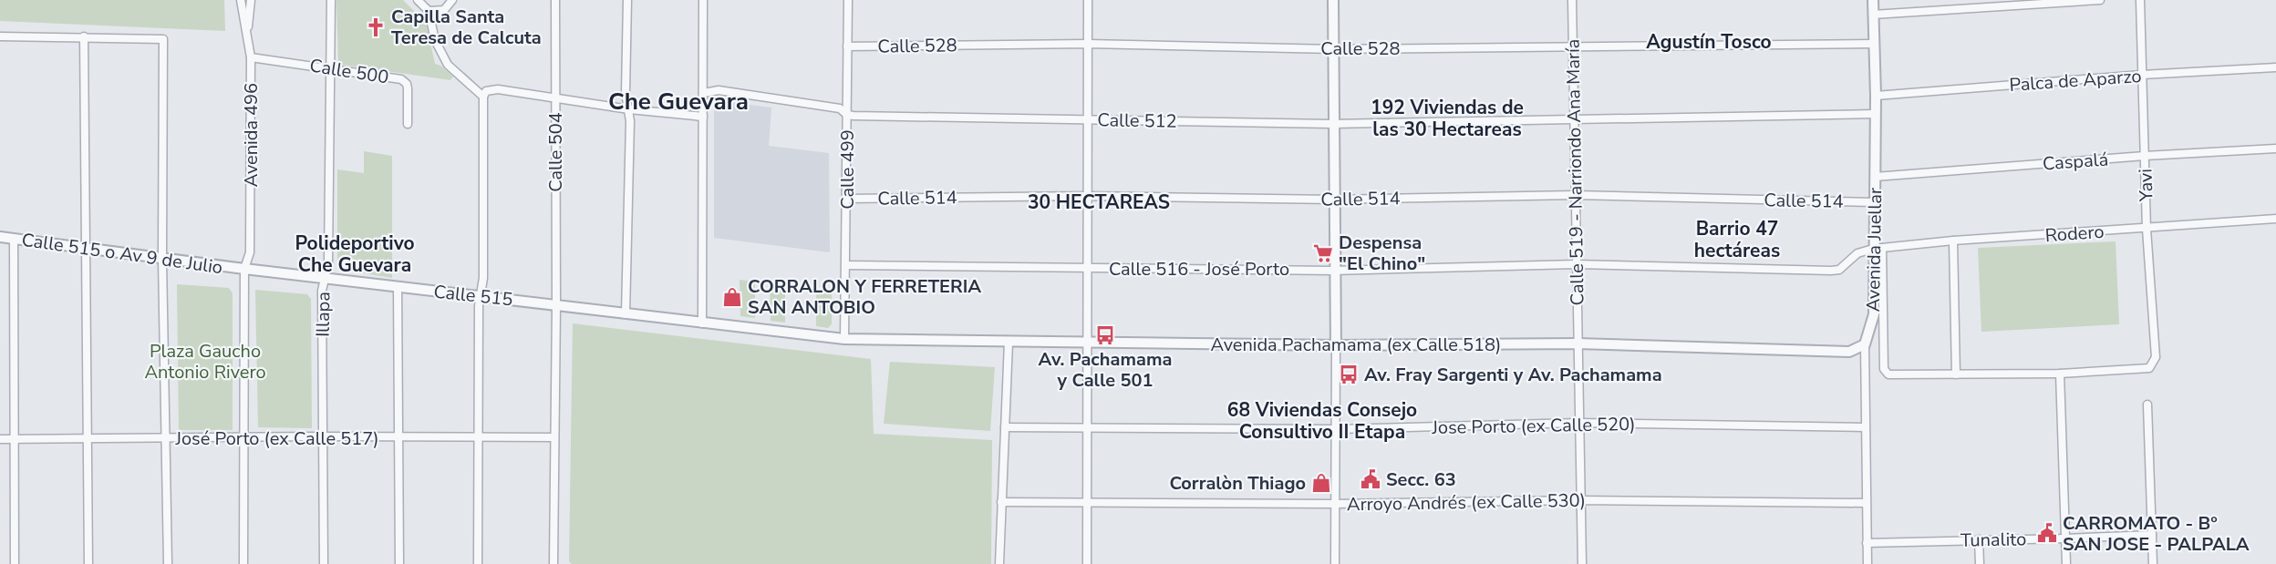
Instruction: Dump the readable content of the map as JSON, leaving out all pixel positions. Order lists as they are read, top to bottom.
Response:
{
  "streets": {
    "street": [
      "Calle 528",
      "Calle 500",
      "Palca de Aparzo",
      "Calle 512",
      "Avenida 496",
      "Calle 504",
      "Caspalá",
      "Calle 499",
      "Calle 519 - Narriondo Ana María",
      "Yavi",
      "Calle 514",
      "Rodero",
      "Avenida Juellar",
      "Calle 515 o Av 9 de Julio",
      "Calle 516 - José Porto",
      "Calle 515",
      "Illapa",
      "Avenida Pachamama (ex Calle 518)",
      "Jose Porto (ex Calle 520)",
      "José Porto (ex Calle 517)",
      "Arroyo Andrés (ex Calle 530)",
      "Tunalito"
    ]
  },
  "crossings": [
    ["Calle 528", "Calle 499"],
    ["Calle 528", "Calle 519 - Narriondo Ana María"],
    ["Calle 528", "Avenida Juellar"],
    ["Calle 500", "Avenida 496"],
    ["Calle 500", "Illapa"],
    ["Palca de Aparzo", "Yavi"],
    ["Palca de Aparzo", "Avenida Juellar"],
    ["Calle 512", "Calle 499"],
    ["Calle 512", "Calle 519 - Narriondo Ana María"],
    ["Calle 512", "Avenida Juellar"],
    ["Avenida 496", "Calle 515 o Av 9 de Julio"],
    ["Avenida 496", "Calle 515"],
    ["Avenida 496", "José Porto (ex Calle 517)"],
    ["Calle 504", "Calle 515"],
    ["Calle 504", "José Porto (ex Calle 517)"],
    ["Caspalá", "Yavi"],
    ["Caspalá", "Avenida Juellar"],
    ["Calle 499", "Calle 514"],
    ["Calle 499", "Calle 516 - José Porto"],
    ["Calle 499", "Calle 515"],
    ["Calle 499", "Avenida Pachamama (ex Calle 518)"],
    ["Calle 519 - Narriondo Ana María", "Calle 514"],
    ["Calle 519 - Narriondo Ana María", "Calle 516 - José Porto"],
    ["Calle 519 - Narriondo Ana María", "Avenida Pachamama (ex Calle 518)"],
    ["Calle 519 - Narriondo Ana María", "Jose Porto (ex Calle 520)"],
    ["Calle 519 - Narriondo Ana María", "Arroyo Andrés (ex Calle 530)"],
    ["Yavi", "Rodero"],
    ["Calle 514", "Avenida Juellar"],
    ["Rodero", "Avenida Juellar"],
    ["Rodero", "Calle 516 - José Porto"],
    ["Avenida Juellar", "Calle 516 - José Porto"],
    ["Avenida Juellar", "Avenida Pachamama (ex Calle 518)"],
    ["Avenida Juellar", "Jose Porto (ex Calle 520)"],
    ["Avenida Juellar", "Arroyo Andrés (ex Calle 530)"],
    ["Avenida Juellar", "Tunalito"],
    ["Calle 515 o Av 9 de Julio", "Calle 515"],
    ["Calle 515", "Illapa"],
    ["Calle 515", "Avenida Pachamama (ex Calle 518)"],
    ["Illapa", "José Porto (ex Calle 517)"]
  ],
  "districts": [
    "Agustín Tosco",
    "Che Guevara",
    "192 Viviendas de las 30 Hectareas",
    "30 HECTAREAS",
    "Barrio 47 hectáreas",
    "Polideportivo Che Guevara",
    "68 Viviendas Consejo Consultivo II Etapa"
  ],
  "parks": ["Plaza Gaucho Antonio Rivero"],
  "places": {
    "church": ["Capilla Santa Teresa de Calcuta"],
    "supermarket": ["Despensa \"El Chino\""],
    "shop": ["CORRALON Y FERRETERIA SAN ANTOBIO", "Corralòn Thiago"],
    "bus stop": ["Av. Pachamama y Calle 501", "Av. Fray Sargenti y Av. Pachamama"],
    "public building": ["Secc. 63", "CARROMATO - Bº SAN JOSE - PALPALA"]
  }
}
